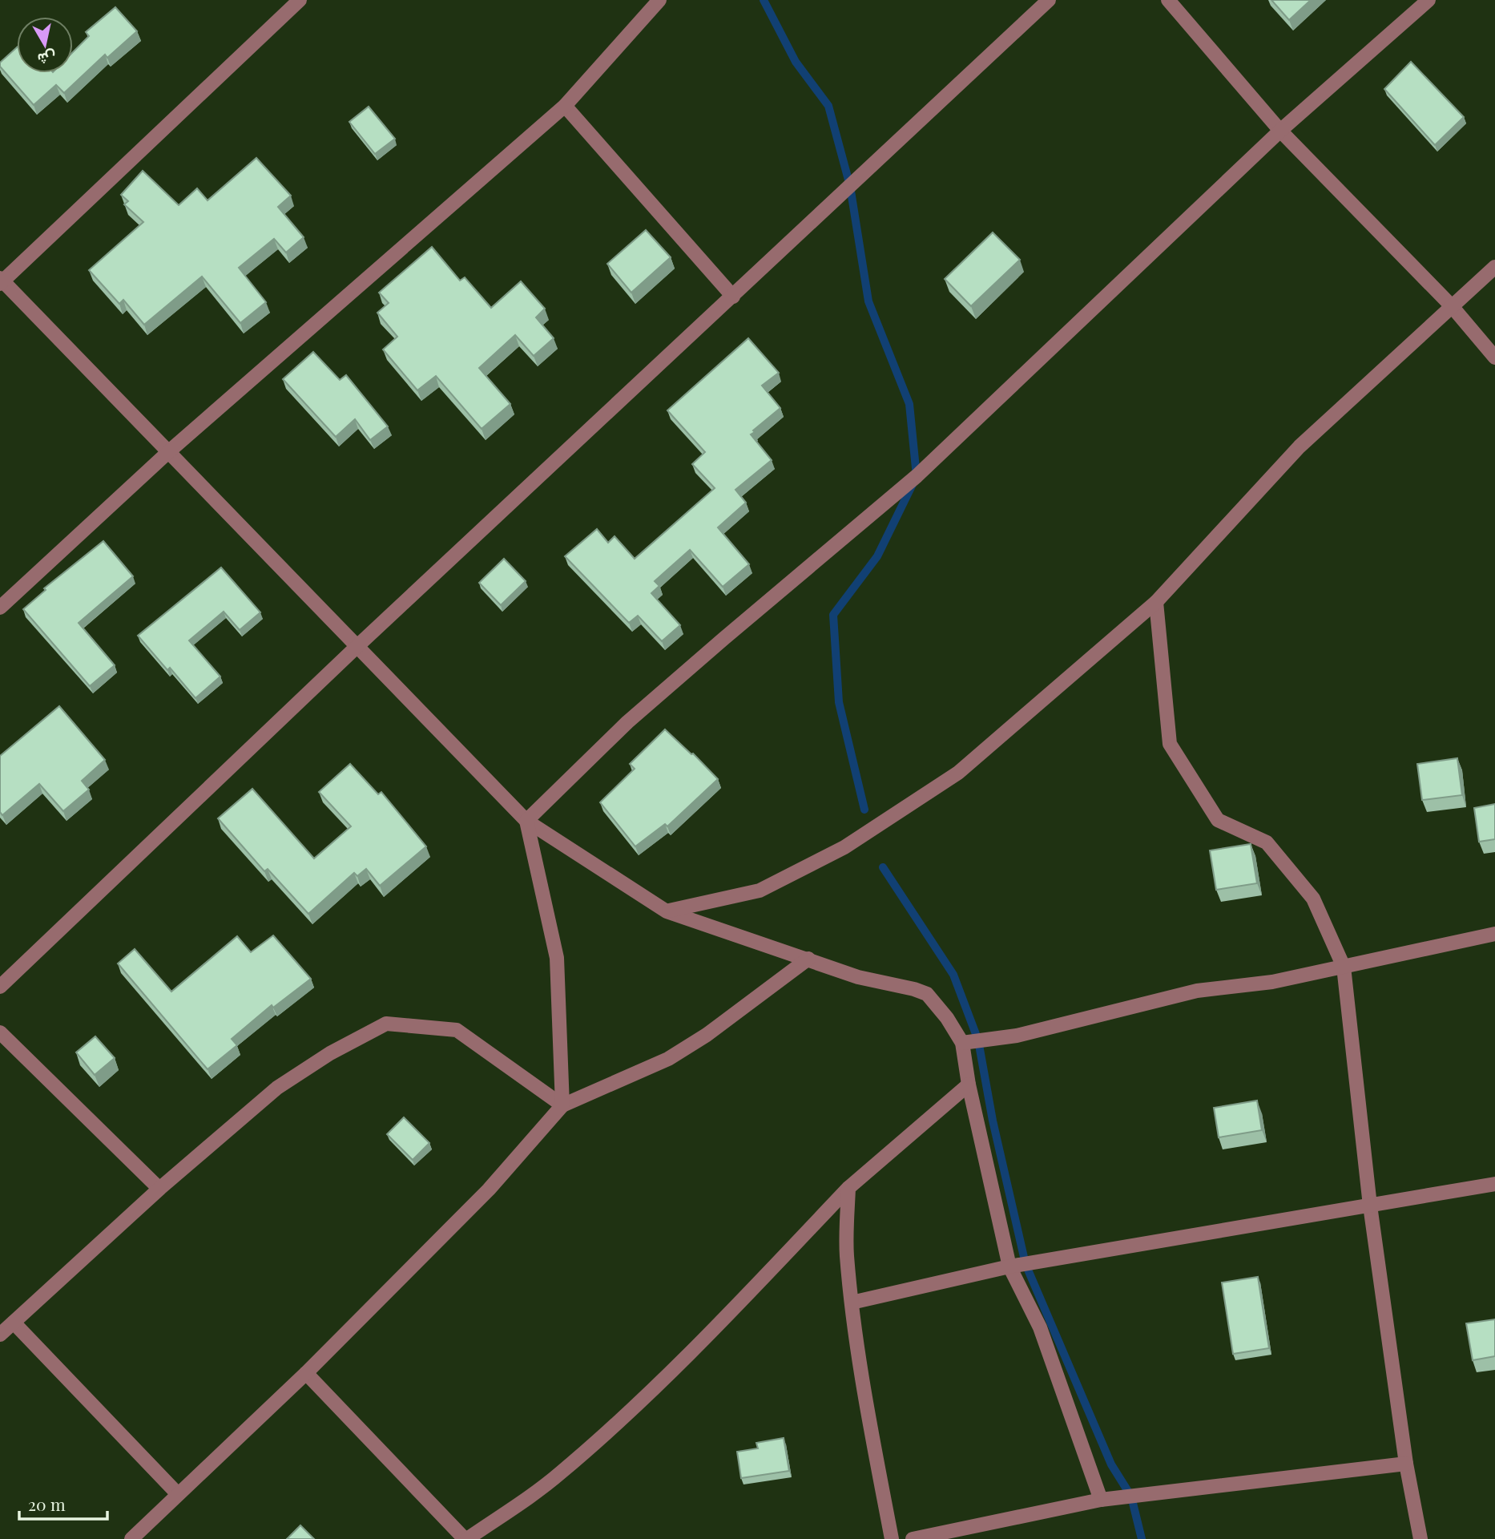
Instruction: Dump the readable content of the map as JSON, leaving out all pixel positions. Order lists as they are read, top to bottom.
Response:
{
  "scale_bar": "20 m",
  "north": "bottom"
}
